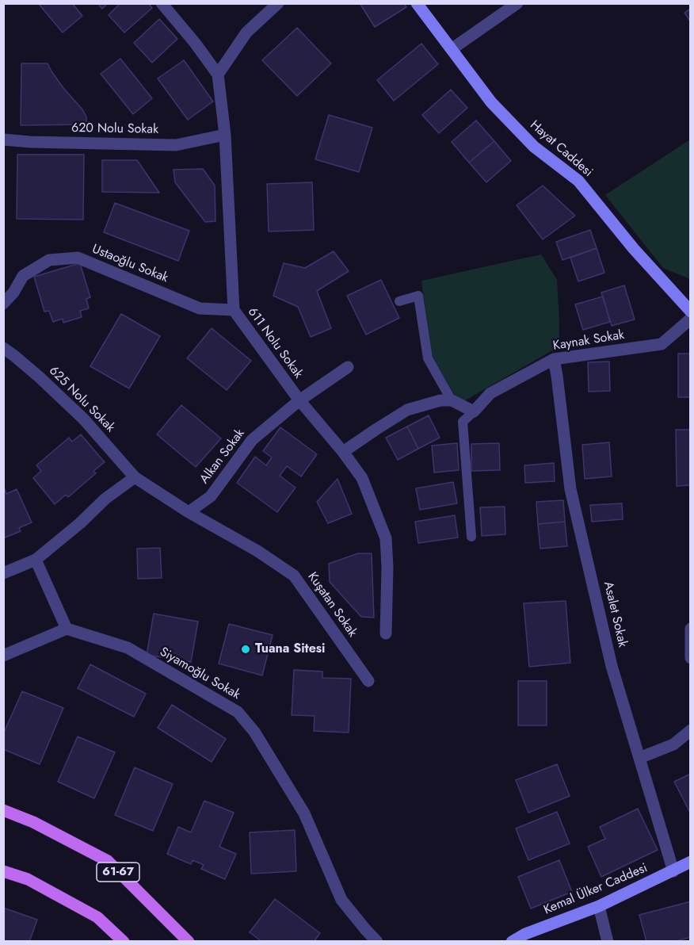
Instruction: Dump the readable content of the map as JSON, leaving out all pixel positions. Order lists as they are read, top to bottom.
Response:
{
  "streets": {
    "main road": ["61-67"],
    "street": [
      "620 Nolu Sokak",
      "Hayat Caddesi",
      "Ustaoğlu Sokak",
      "Kaynak Sokak",
      "611 Nolu Sokak",
      "625 Nolu Sokak",
      "Alkan Sokak",
      "Kuşatan Sokak",
      "Asalet Sokak",
      "Siyamoğlu Sokak",
      "Kemal Ülker Caddesi"
    ]
  },
  "crossings": [
    ["620 Nolu Sokak", "611 Nolu Sokak"],
    ["Ustaoğlu Sokak", "611 Nolu Sokak"],
    ["Kaynak Sokak", "Asalet Sokak"],
    ["611 Nolu Sokak", "Alkan Sokak"],
    ["Alkan Sokak", "Kuşatan Sokak"],
    ["Asalet Sokak", "Kemal Ülker Caddesi"]
  ],
  "places": ["Tuana Sitesi"]
}
